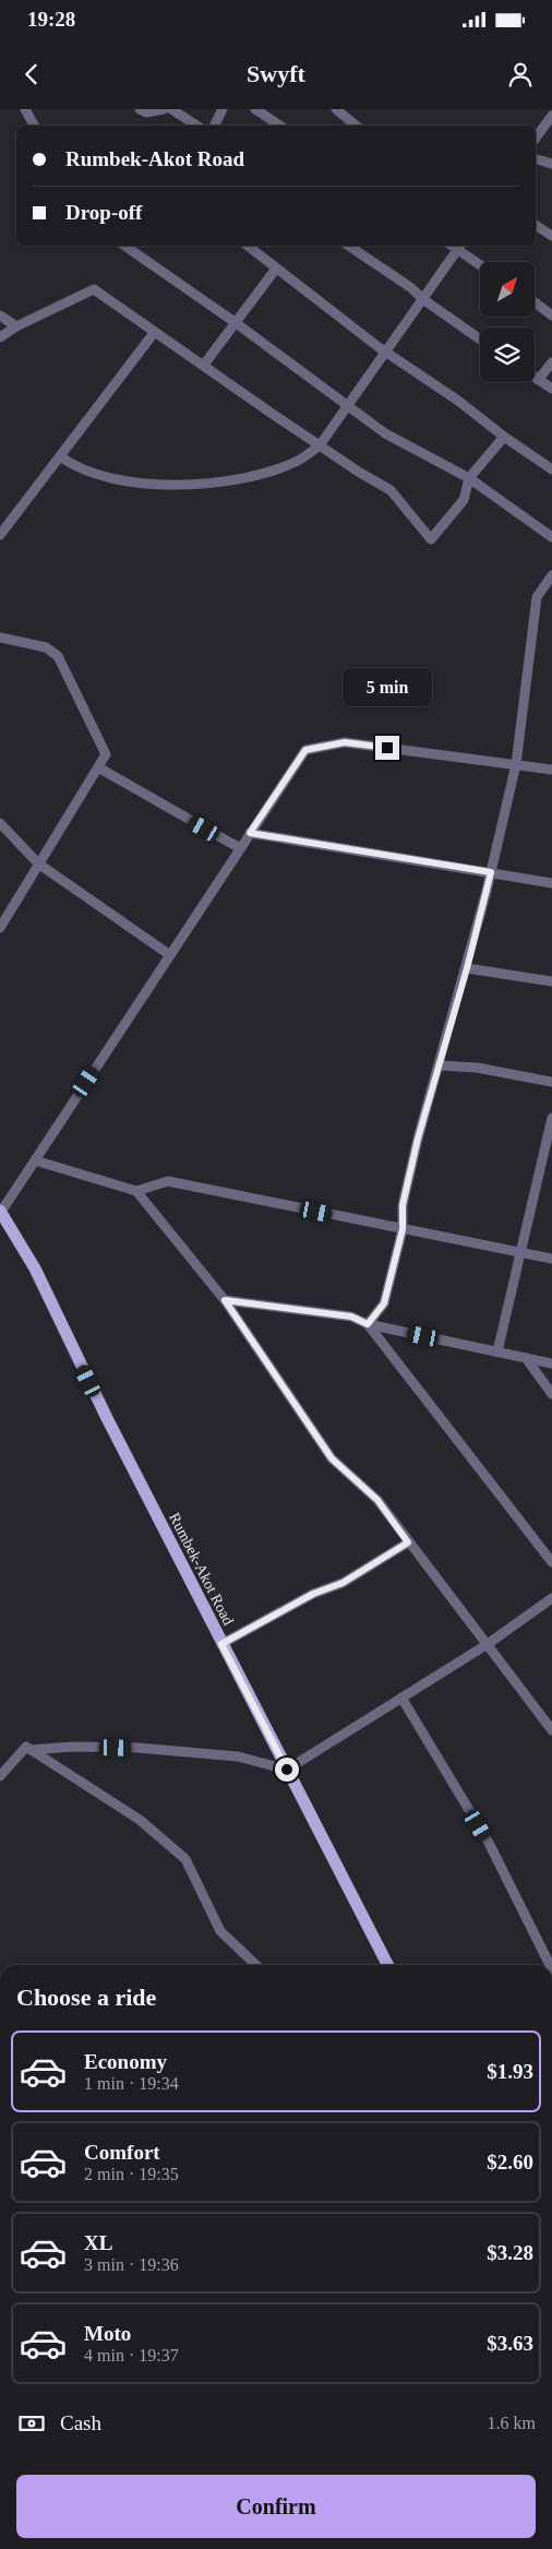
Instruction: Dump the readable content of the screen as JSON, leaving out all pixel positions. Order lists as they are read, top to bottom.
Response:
{
  "streets": {
    "main road": ["Rumbek-Akot Road"]
  },
  "north": "top right",
  "page": {
    "status": "19:28",
    "header": "Swyft",
    "banner": ["Rumbek-Akot Road", "Drop-off"],
    "bubble": "5 min",
    "heading": "Choose a ride",
    "list": [
      {
        "name": "Economy",
        "note": "1 min · 19:34",
        "value": "$1.93"
      },
      {
        "name": "Comfort",
        "note": "2 min · 19:35",
        "value": "$2.60"
      },
      {
        "name": "XL",
        "note": "3 min · 19:36",
        "value": "$3.28"
      },
      {
        "name": "Moto",
        "note": "4 min · 19:37",
        "value": "$3.63"
      }
    ],
    "pay": ["Cash", "1.6 km"],
    "buttons": "Confirm"
  }
}
